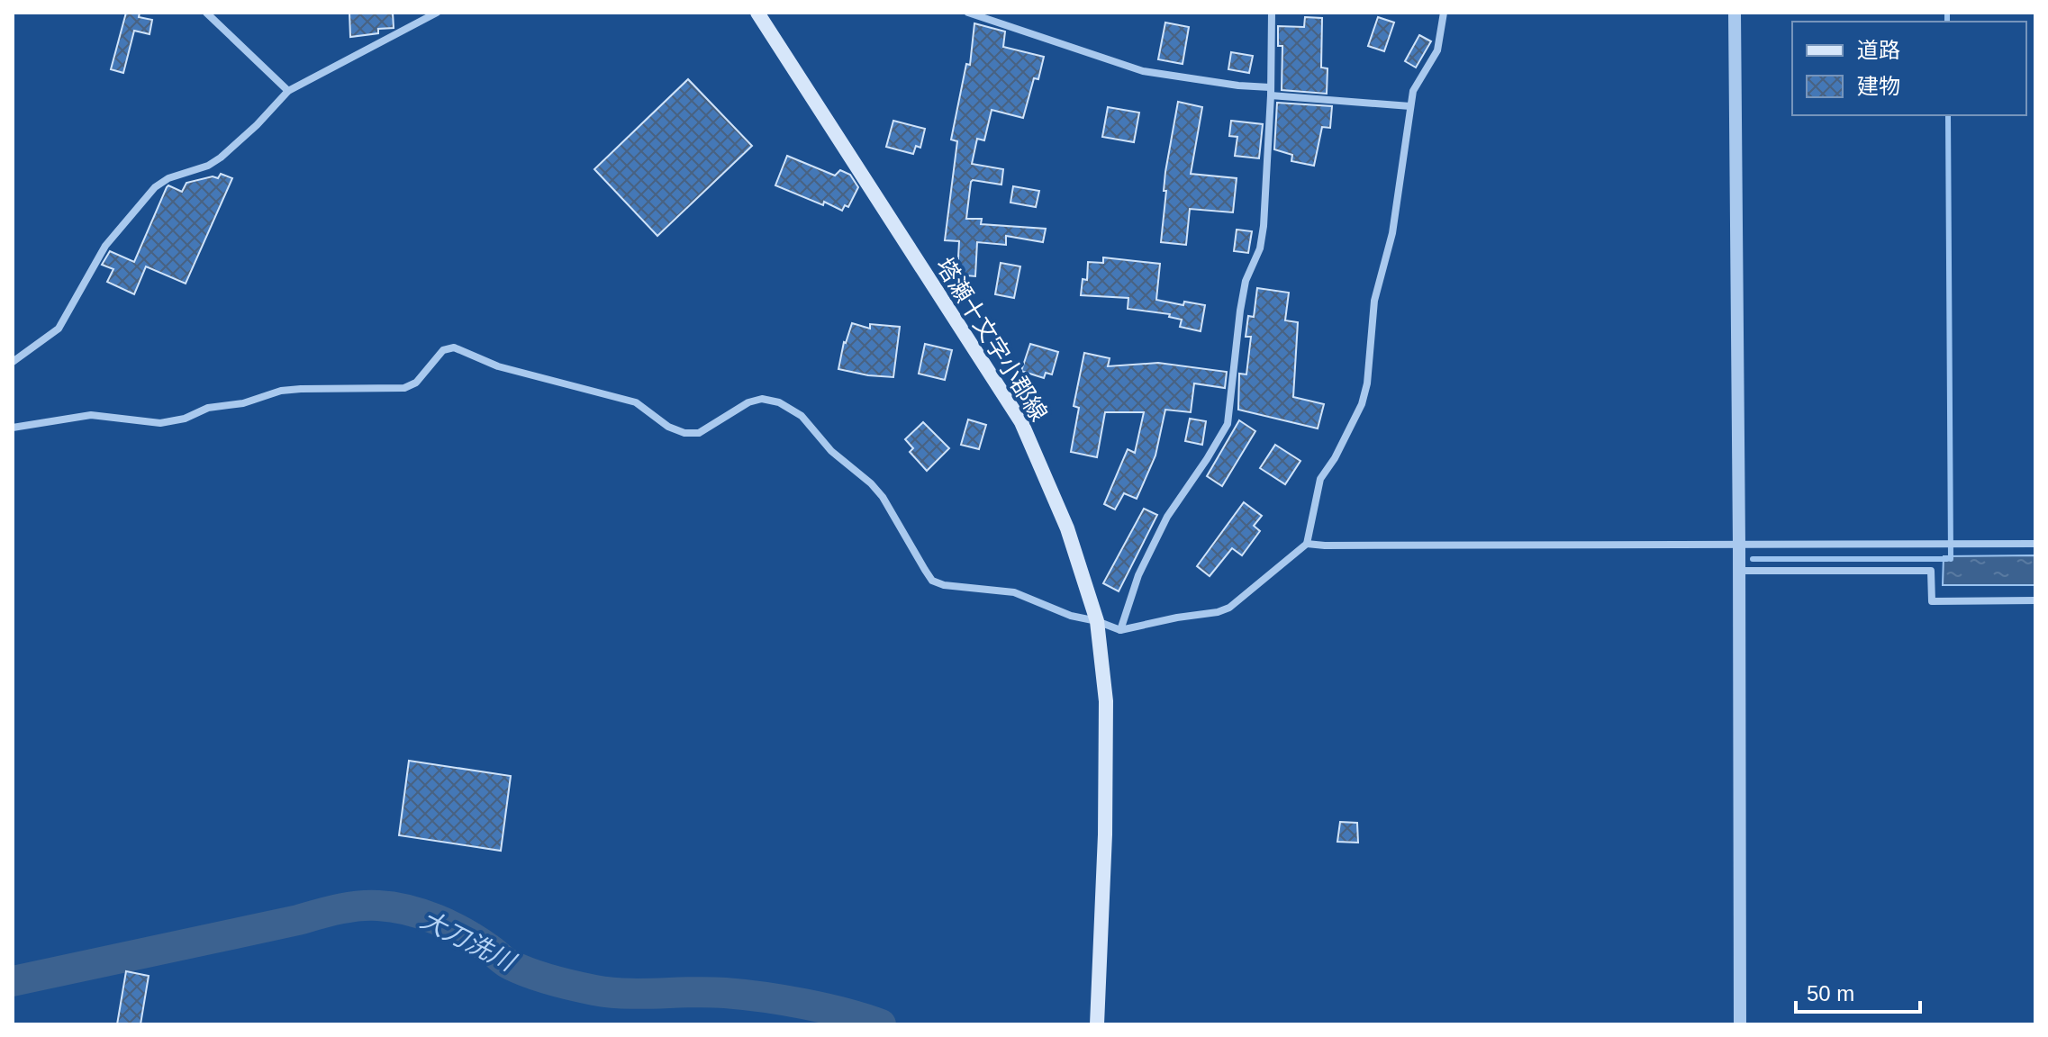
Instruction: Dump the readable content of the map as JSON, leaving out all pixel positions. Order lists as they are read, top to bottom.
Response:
{
  "streets": {
    "main road": ["塔瀬十文字小郡線"]
  },
  "water": ["大刀洗川"],
  "legend": ["道路", "建物"],
  "scale_bar": "50 m"
}
